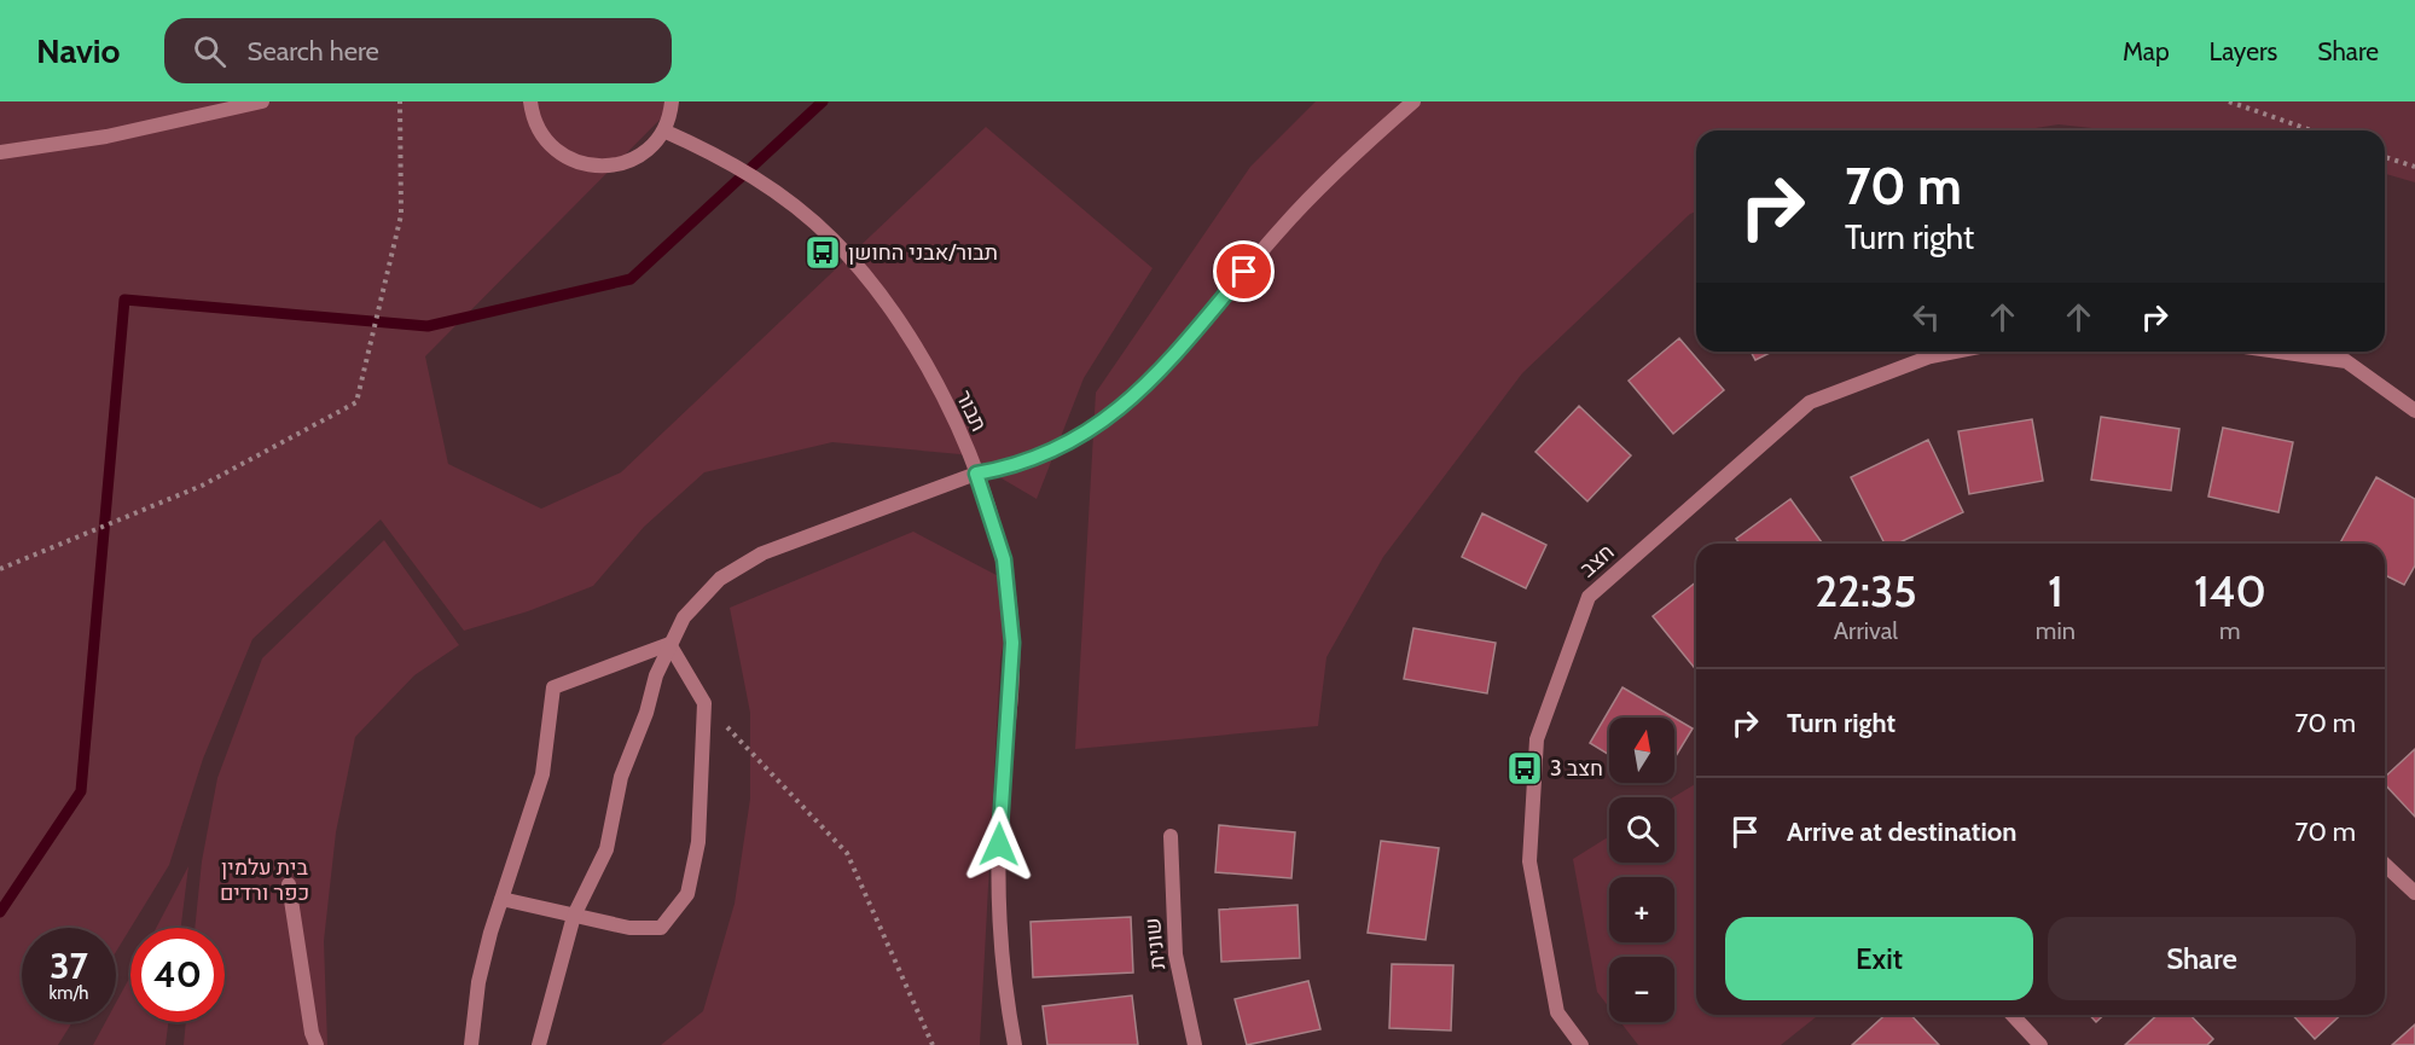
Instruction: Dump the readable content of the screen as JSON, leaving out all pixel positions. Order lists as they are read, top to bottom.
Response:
{
  "streets": {
    "street": ["תבור", "חצב", "שונית"]
  },
  "parks": ["בית עלמין כפר ורדים"],
  "places": {
    "bus stop": ["תבור/אבני החושן", "חצב 3"]
  },
  "north": "top",
  "page": {
    "header": "Navio",
    "search": "Search here",
    "nav": ["Map", "Layers", "Share"],
    "turn": ["70 m", "Turn right"],
    "eta": [
      "22:35",
      "Arrival",
      "1",
      "min",
      "140",
      "m"
    ],
    "list": [
      {
        "name": "Turn right",
        "value": "70 m"
      },
      {
        "name": "Arrive at destination",
        "value": "70 m"
      }
    ],
    "map_buttons": ["+", "−"],
    "buttons": ["Exit", "Share"],
    "speed": "37 km/h",
    "limit": "40"
  }
}
